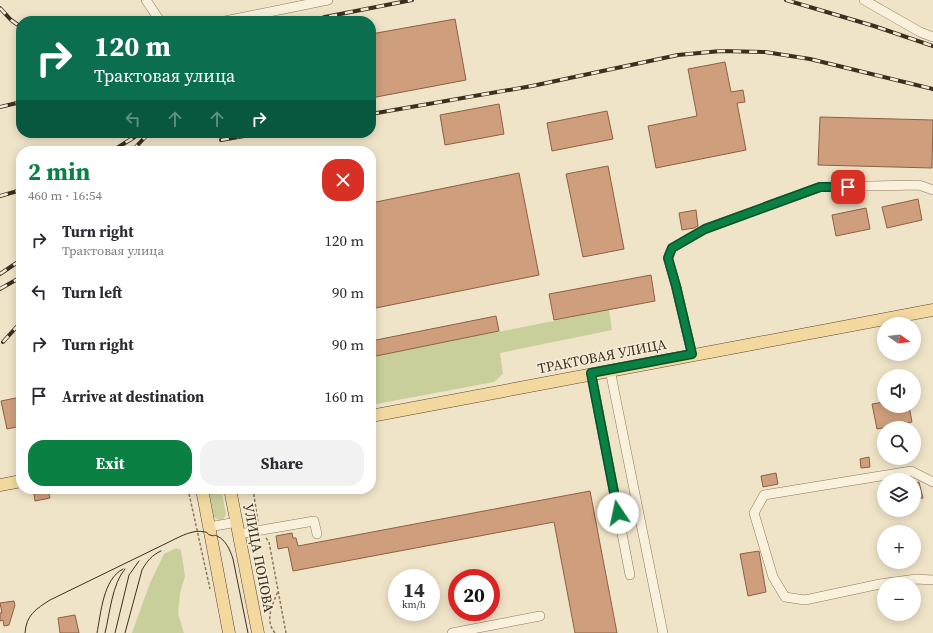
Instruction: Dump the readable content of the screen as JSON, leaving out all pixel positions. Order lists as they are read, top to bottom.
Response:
{
  "streets": {
    "main road": ["ТРАКТОВАЯ УЛИЦА", "УЛИЦА ПОПОВА"]
  },
  "north": "right",
  "page": {
    "turn": ["120 m", "Трактовая улица"],
    "heading": ["2 min", "460 m · 16:54"],
    "list": [
      {
        "name": "Turn right",
        "note": "Трактовая улица",
        "value": "120 m"
      },
      {
        "name": "Turn left",
        "value": "90 m"
      },
      {
        "name": "Turn right",
        "value": "90 m"
      },
      {
        "name": "Arrive at destination",
        "value": "160 m"
      }
    ],
    "map_buttons": ["+", "−"],
    "buttons": ["Exit", "Share"],
    "speed": "14 km/h",
    "limit": "20"
  }
}
